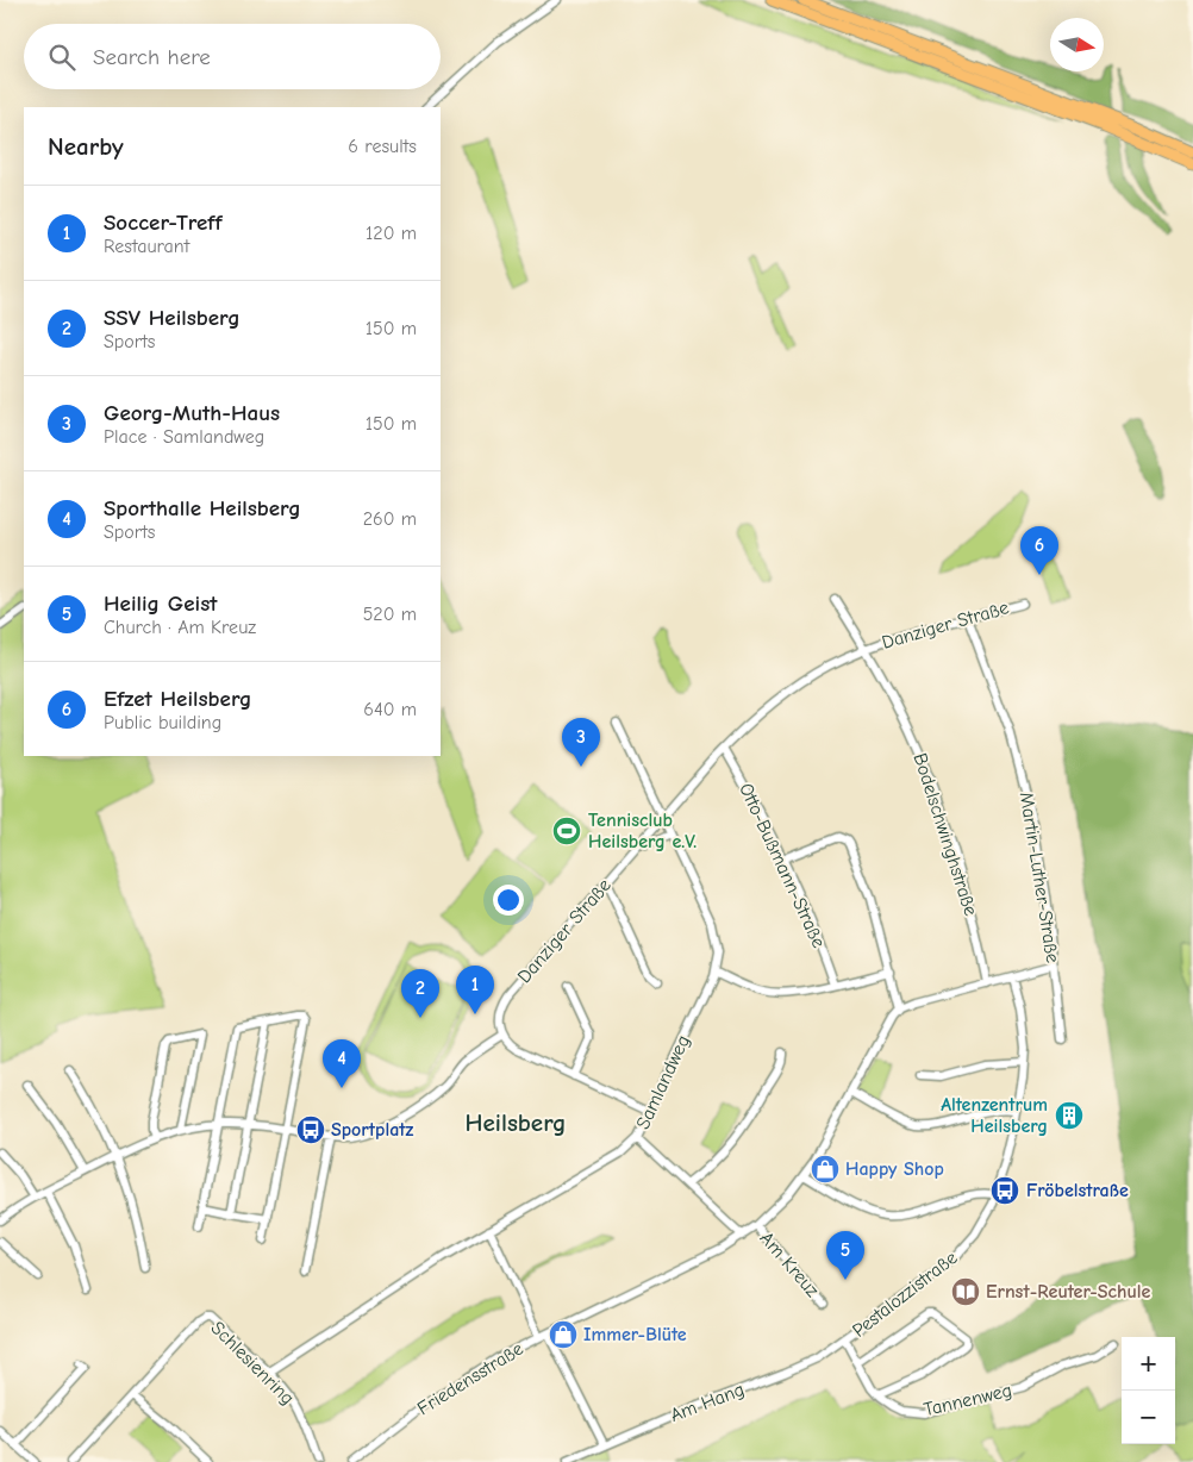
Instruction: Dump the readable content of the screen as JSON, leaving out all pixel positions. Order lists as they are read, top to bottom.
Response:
{
  "streets": {
    "street": [
      "Danziger Straße",
      "Bodelschwinghstraße",
      "Otto-Bußmann-Straße",
      "Martin-Luther-Straße",
      "Samlandweg",
      "Am Kreuz",
      "Pestalozzistraße",
      "Schlesienring",
      "Friedensstraße",
      "Tannenweg",
      "Am Hang"
    ]
  },
  "crossings": [
    ["Danziger Straße", "Bodelschwinghstraße"],
    ["Danziger Straße", "Otto-Bußmann-Straße"],
    ["Danziger Straße", "Martin-Luther-Straße"],
    ["Danziger Straße", "Samlandweg"],
    ["Samlandweg", "Schlesienring"],
    ["Am Kreuz", "Friedensstraße"],
    ["Pestalozzistraße", "Tannenweg"],
    ["Pestalozzistraße", "Am Hang"],
    ["Tannenweg", "Am Hang"]
  ],
  "districts": ["Heilsberg"],
  "places": {
    "sports": ["Tennisclub Heilsberg e.V."],
    "building": ["Altenzentrum Heilsberg"],
    "bus stop": ["Sportplatz", "Fröbelstraße"],
    "shop": ["Happy Shop", "Immer-Blüte"],
    "library": ["Ernst-Reuter-Schule"]
  },
  "north": "right",
  "page": {
    "search": "Search here",
    "heading": ["Nearby", "6 results"],
    "list": [
      {
        "mark": "1",
        "name": "Soccer-Treff",
        "note": "Restaurant",
        "value": "120 m"
      },
      {
        "mark": "2",
        "name": "SSV Heilsberg",
        "note": "Sports",
        "value": "150 m"
      },
      {
        "mark": "3",
        "name": "Georg-Muth-Haus",
        "note": "Place · Samlandweg",
        "value": "150 m"
      },
      {
        "mark": "4",
        "name": "Sporthalle Heilsberg",
        "note": "Sports",
        "value": "260 m"
      },
      {
        "mark": "5",
        "name": "Heilig Geist",
        "note": "Church · Am Kreuz",
        "value": "520 m"
      },
      {
        "mark": "6",
        "name": "Efzet Heilsberg",
        "note": "Public building",
        "value": "640 m"
      }
    ],
    "pins": [
      "6",
      "3",
      "1",
      "2",
      "4",
      "5"
    ],
    "map_buttons": ["+", "−"]
  }
}
